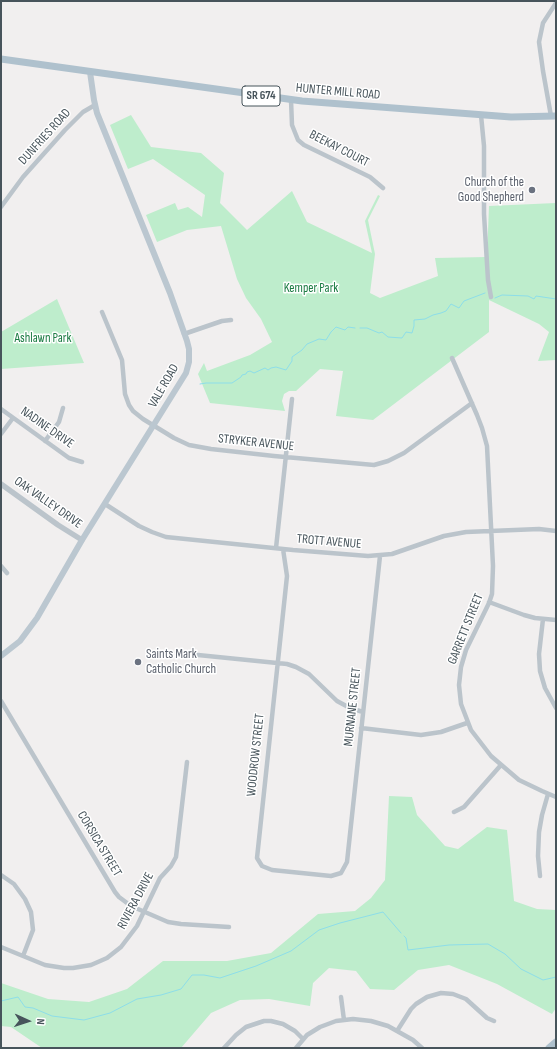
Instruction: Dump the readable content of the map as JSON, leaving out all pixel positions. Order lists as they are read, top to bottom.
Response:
{
  "streets": {
    "main road": ["HUNTER MILL ROAD", "SR 674", "VALE ROAD"],
    "street": [
      "DUNFRIES ROAD",
      "BEEKAY COURT",
      "NADINE DRIVE",
      "STRYKER AVENUE",
      "OAK VALLEY DRIVE",
      "TROTT AVENUE",
      "GARRETT STREET",
      "MURNANE STREET",
      "WOODROW STREET",
      "CORSICA STREET",
      "RIVIERA DRIVE"
    ]
  },
  "crossings": [
    ["HUNTER MILL ROAD", "BEEKAY COURT"],
    ["HUNTER MILL ROAD", "VALE ROAD"],
    ["DUNFRIES ROAD", "VALE ROAD"],
    ["VALE ROAD", "STRYKER AVENUE"],
    ["VALE ROAD", "OAK VALLEY DRIVE"],
    ["VALE ROAD", "TROTT AVENUE"],
    ["STRYKER AVENUE", "GARRETT STREET"],
    ["TROTT AVENUE", "GARRETT STREET"],
    ["TROTT AVENUE", "MURNANE STREET"],
    ["TROTT AVENUE", "WOODROW STREET"],
    ["MURNANE STREET", "WOODROW STREET"],
    ["CORSICA STREET", "RIVIERA DRIVE"]
  ],
  "parks": ["Kemper Park", "Ashlawn Park"],
  "places": ["Church of the Good Shepherd", "Saints Mark Catholic Church"],
  "north": "right"
}
